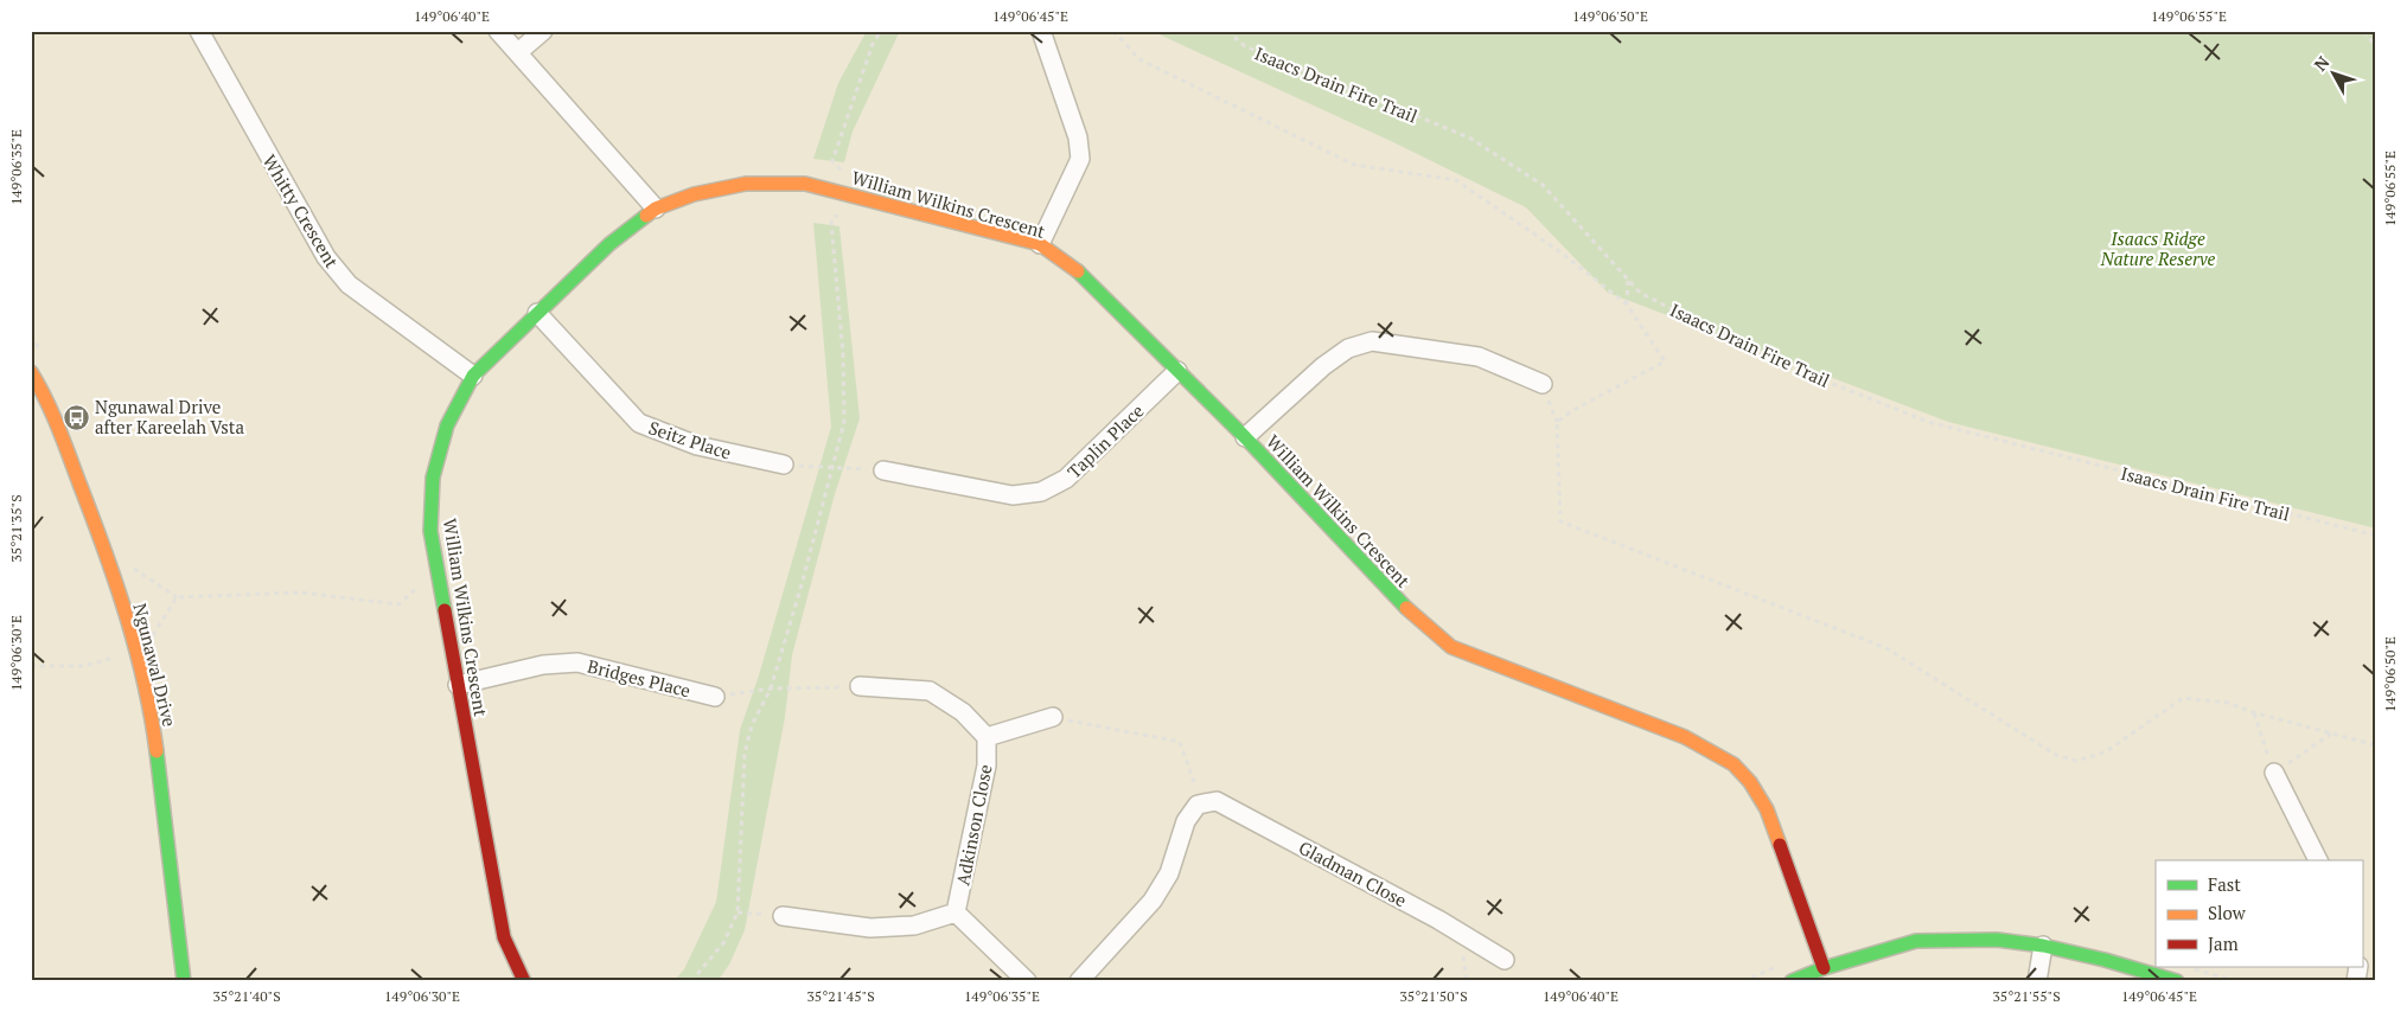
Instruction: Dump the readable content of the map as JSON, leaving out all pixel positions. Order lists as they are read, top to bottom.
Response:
{
  "streets": {
    "street": [
      "William Wilkins Crescent",
      "Whitty Crescent",
      "Seitz Place",
      "Taplin Place",
      "Ngunawal Drive",
      "Bridges Place",
      "Adkinson Close",
      "Gladman Close"
    ],
    "path": ["Isaacs Drain Fire Trail"]
  },
  "crossings": [
    ["William Wilkins Crescent", "Whitty Crescent"],
    ["William Wilkins Crescent", "Seitz Place"],
    ["William Wilkins Crescent", "Taplin Place"],
    ["William Wilkins Crescent", "Bridges Place"]
  ],
  "parks": ["Isaacs Ridge Nature Reserve"],
  "places": {
    "bus stop": ["Ngunawal Drive after Kareelah Vsta"]
  },
  "legend": ["Fast", "Slow", "Jam"],
  "north": "top left",
  "coordinates": [
    "149°06'40\"E",
    "149°06'45\"E",
    "149°06'50\"E",
    "149°06'55\"E",
    "149°06'35\"E",
    "35°21'35\"S",
    "149°06'30\"E",
    "35°21'40\"S",
    "35°21'45\"S",
    "35°21'50\"S",
    "35°21'55\"S"
  ]
}
